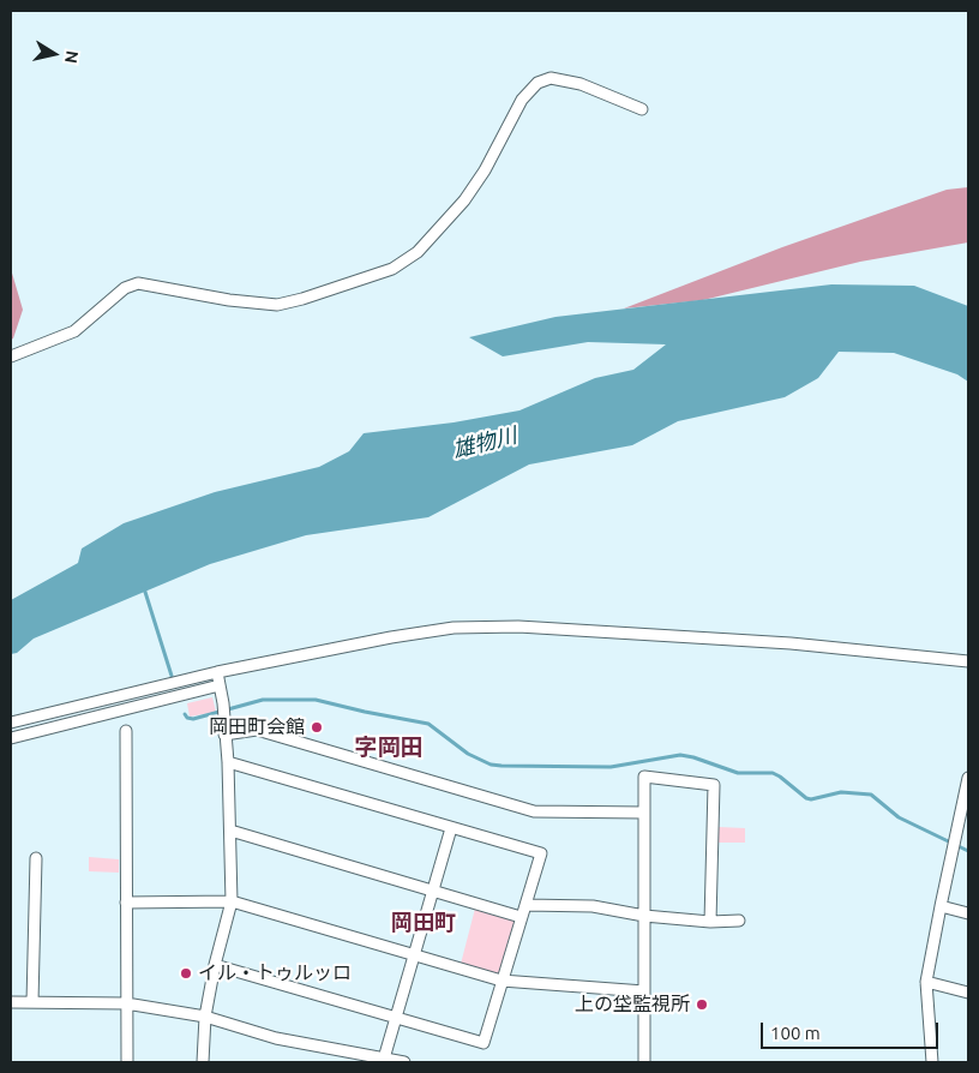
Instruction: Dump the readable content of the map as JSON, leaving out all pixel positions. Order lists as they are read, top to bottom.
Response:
{
  "districts": ["字岡田", "岡田町"],
  "water": ["雄物川"],
  "places": ["岡田町会館", "イル・トゥルッロ", "上の垈監視所"],
  "scale_bar": "100 m",
  "north": "right"
}
